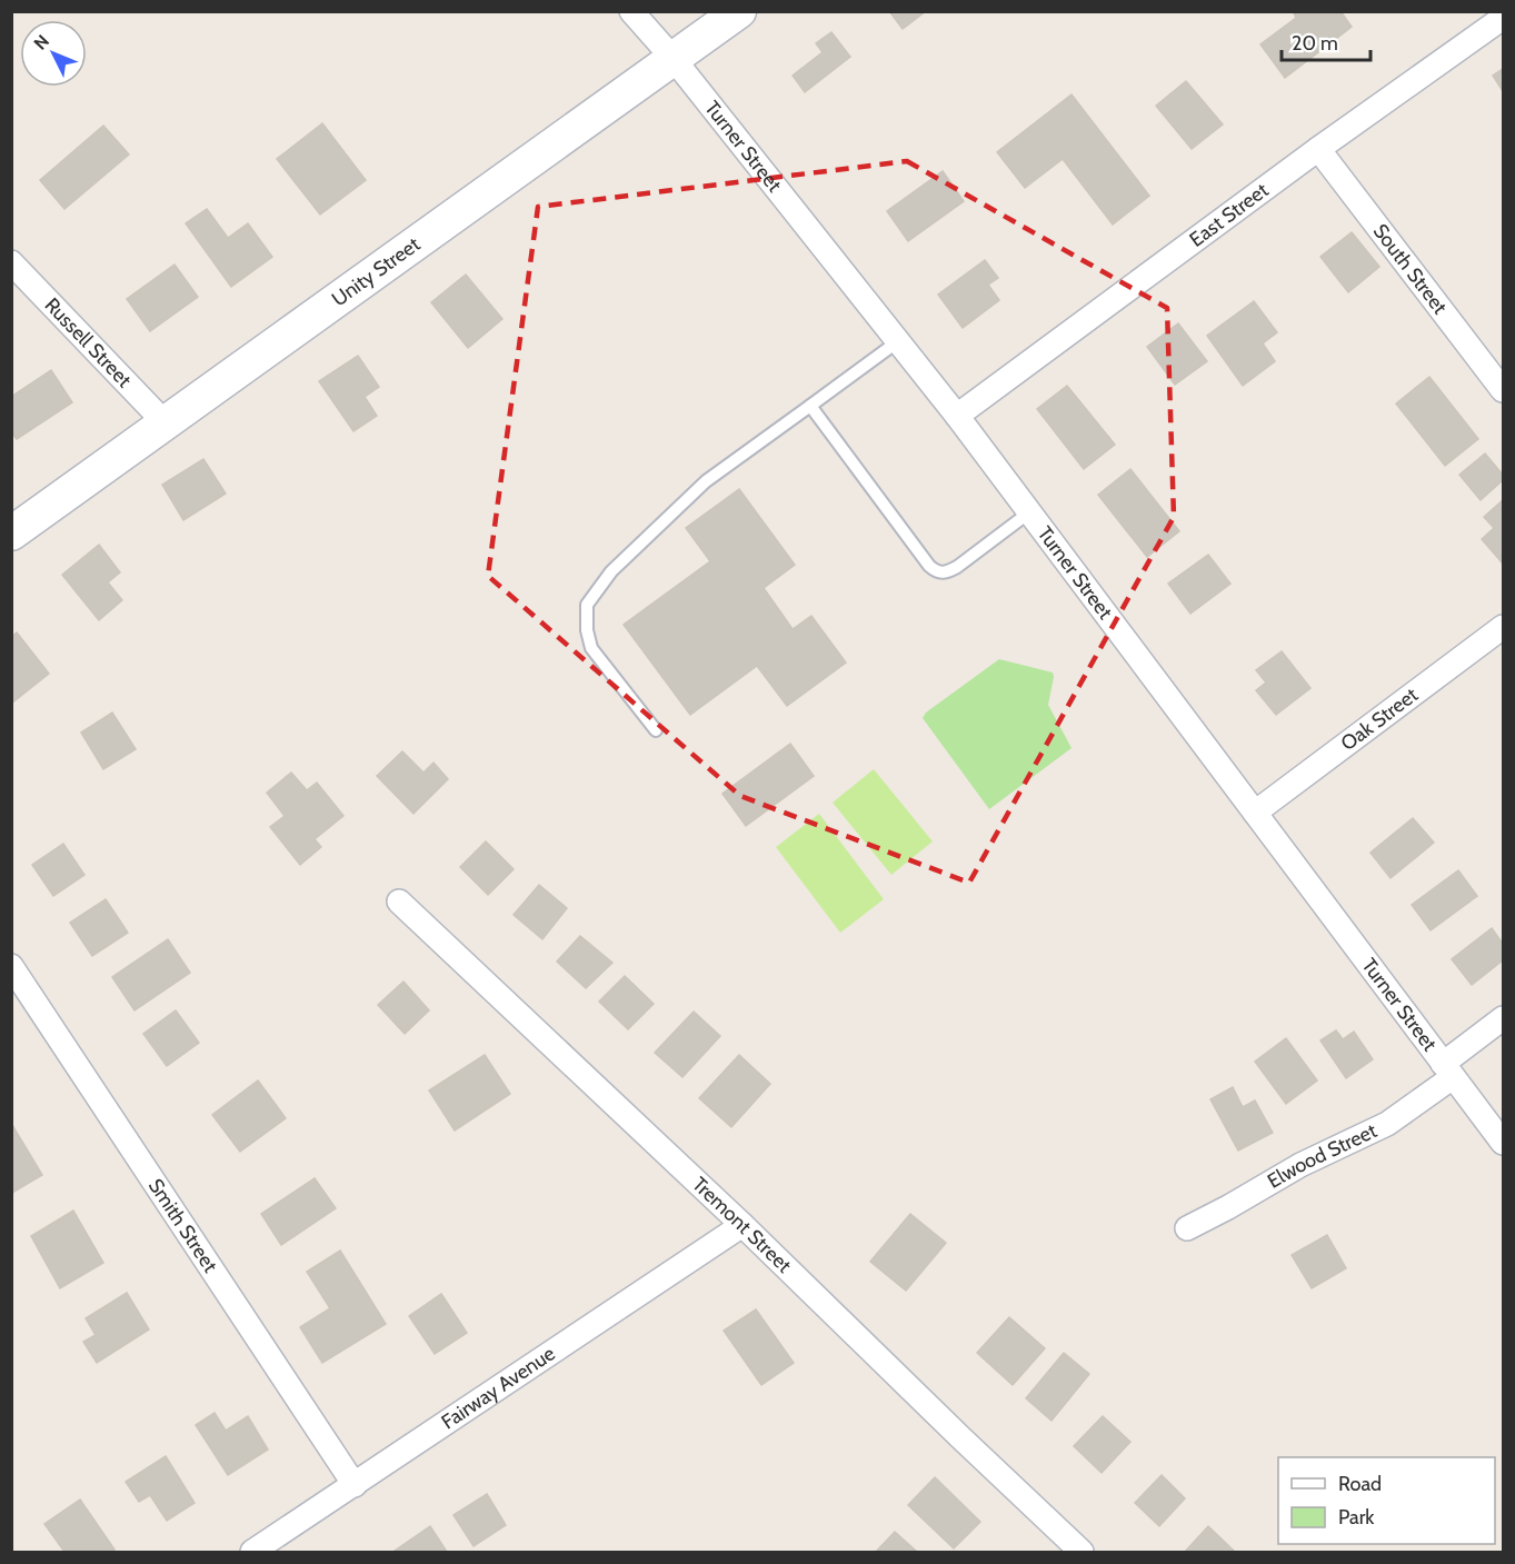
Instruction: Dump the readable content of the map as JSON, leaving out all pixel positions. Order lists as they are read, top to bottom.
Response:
{
  "streets": {
    "street": [
      "Turner Street",
      "East Street",
      "South Street",
      "Unity Street",
      "Russell Street",
      "Oak Street",
      "Elwood Street",
      "Smith Street",
      "Tremont Street",
      "Fairway Avenue"
    ]
  },
  "crossings": [
    ["Turner Street", "East Street"],
    ["Turner Street", "Unity Street"],
    ["Turner Street", "Oak Street"],
    ["Turner Street", "Elwood Street"],
    ["East Street", "South Street"],
    ["Unity Street", "Russell Street"],
    ["Smith Street", "Fairway Avenue"],
    ["Tremont Street", "Fairway Avenue"]
  ],
  "legend": ["Road", "Park"],
  "scale_bar": "20 m",
  "north": "top left"
}
